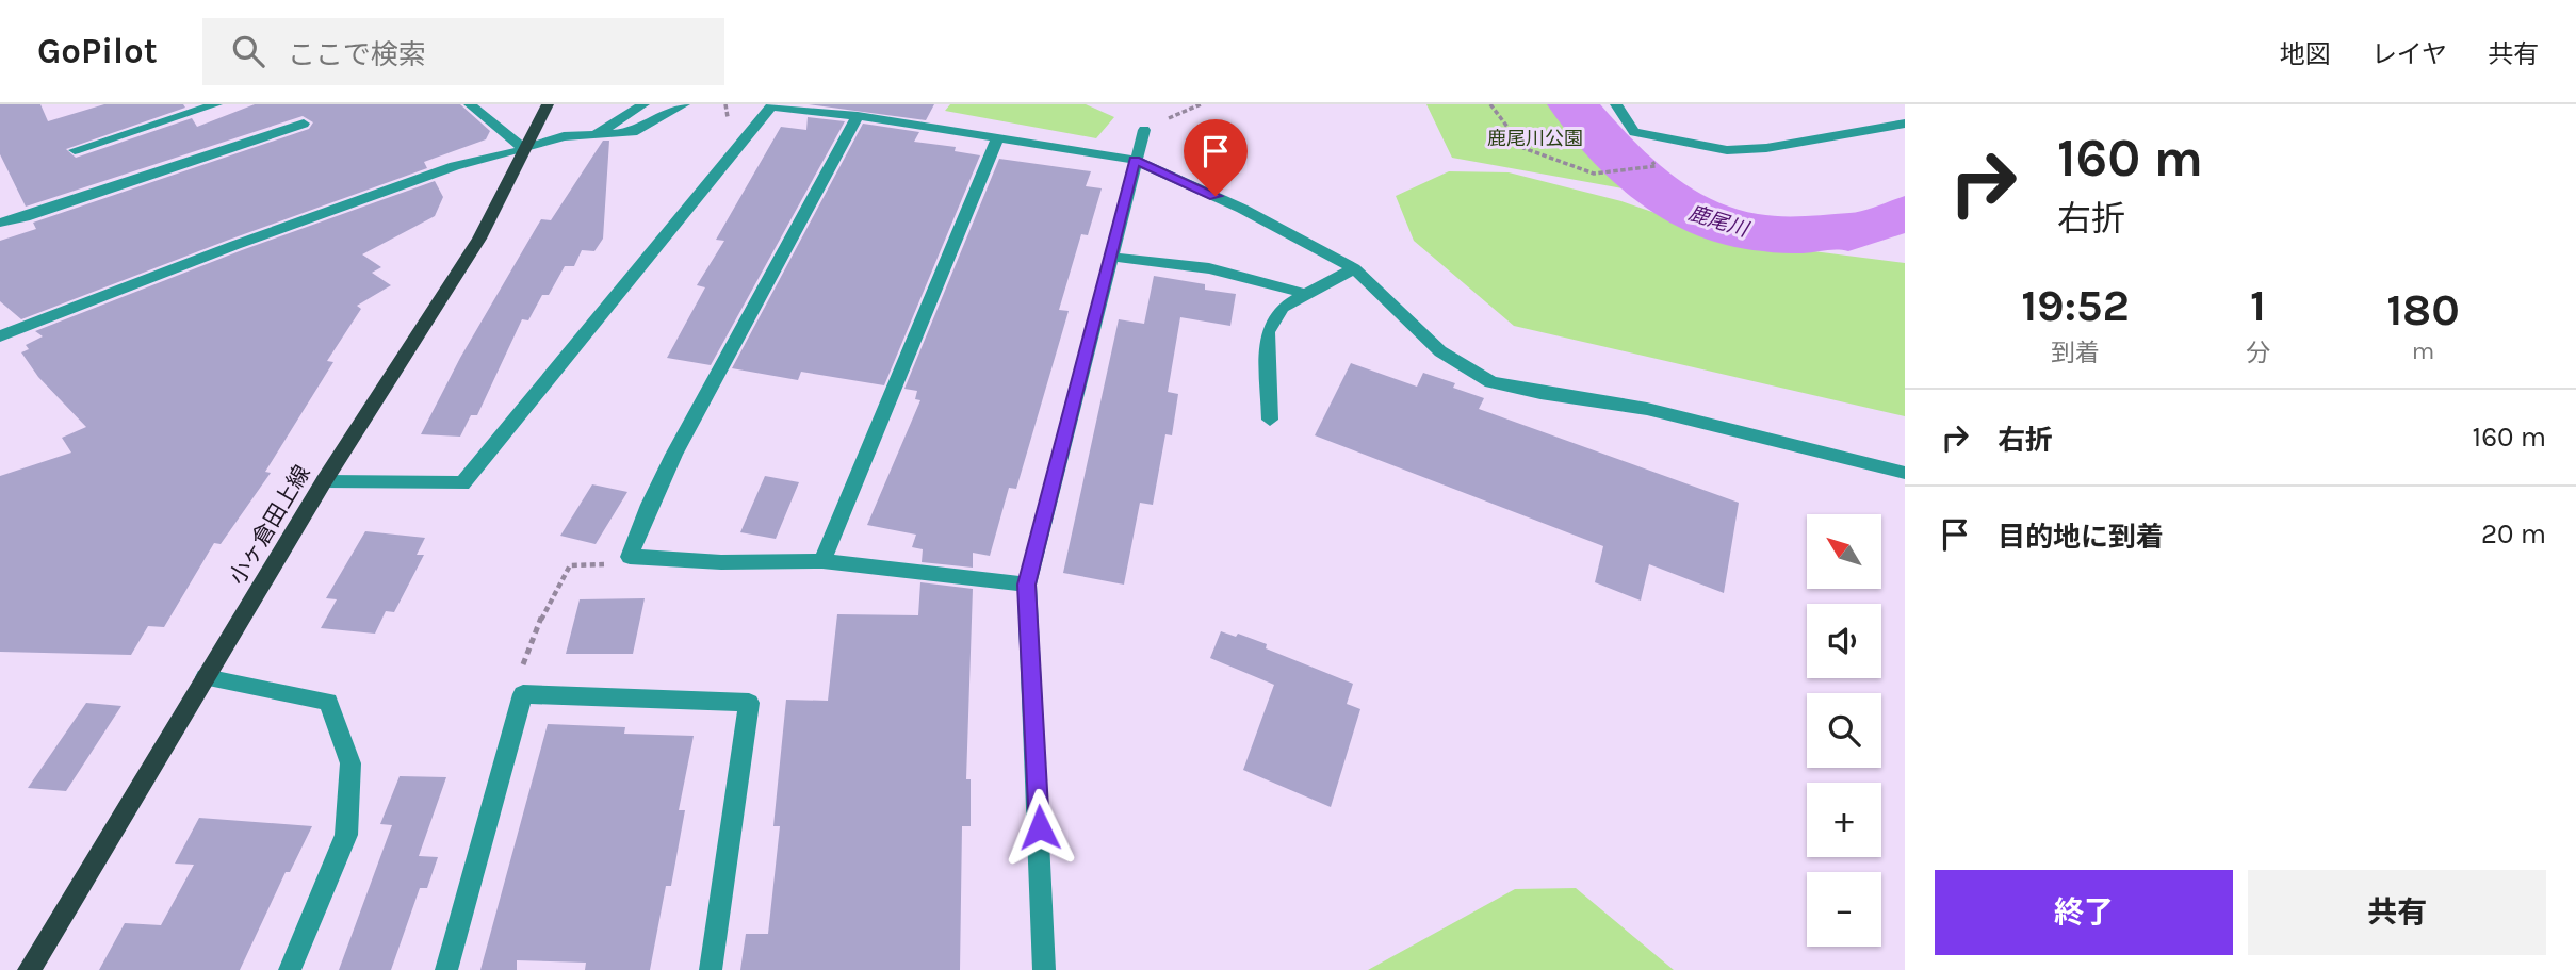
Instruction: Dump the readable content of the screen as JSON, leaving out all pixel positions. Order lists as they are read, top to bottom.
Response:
{
  "streets": {
    "main road": ["小ヶ倉田上線"]
  },
  "water": ["鹿尾川"],
  "parks": ["鹿尾川公園"],
  "north": "top left",
  "page": {
    "header": "GoPilot",
    "search": "ここで検索",
    "nav": ["地図", "レイヤ", "共有"],
    "turn": ["160 m", "右折"],
    "eta": [
      "19:52",
      "到着",
      "1",
      "分",
      "180",
      "m"
    ],
    "list": [
      {
        "name": "右折",
        "value": "160 m"
      },
      {
        "name": "目的地に到着",
        "value": "20 m"
      }
    ],
    "map_buttons": ["+", "−"],
    "buttons": ["終了", "共有"]
  }
}
